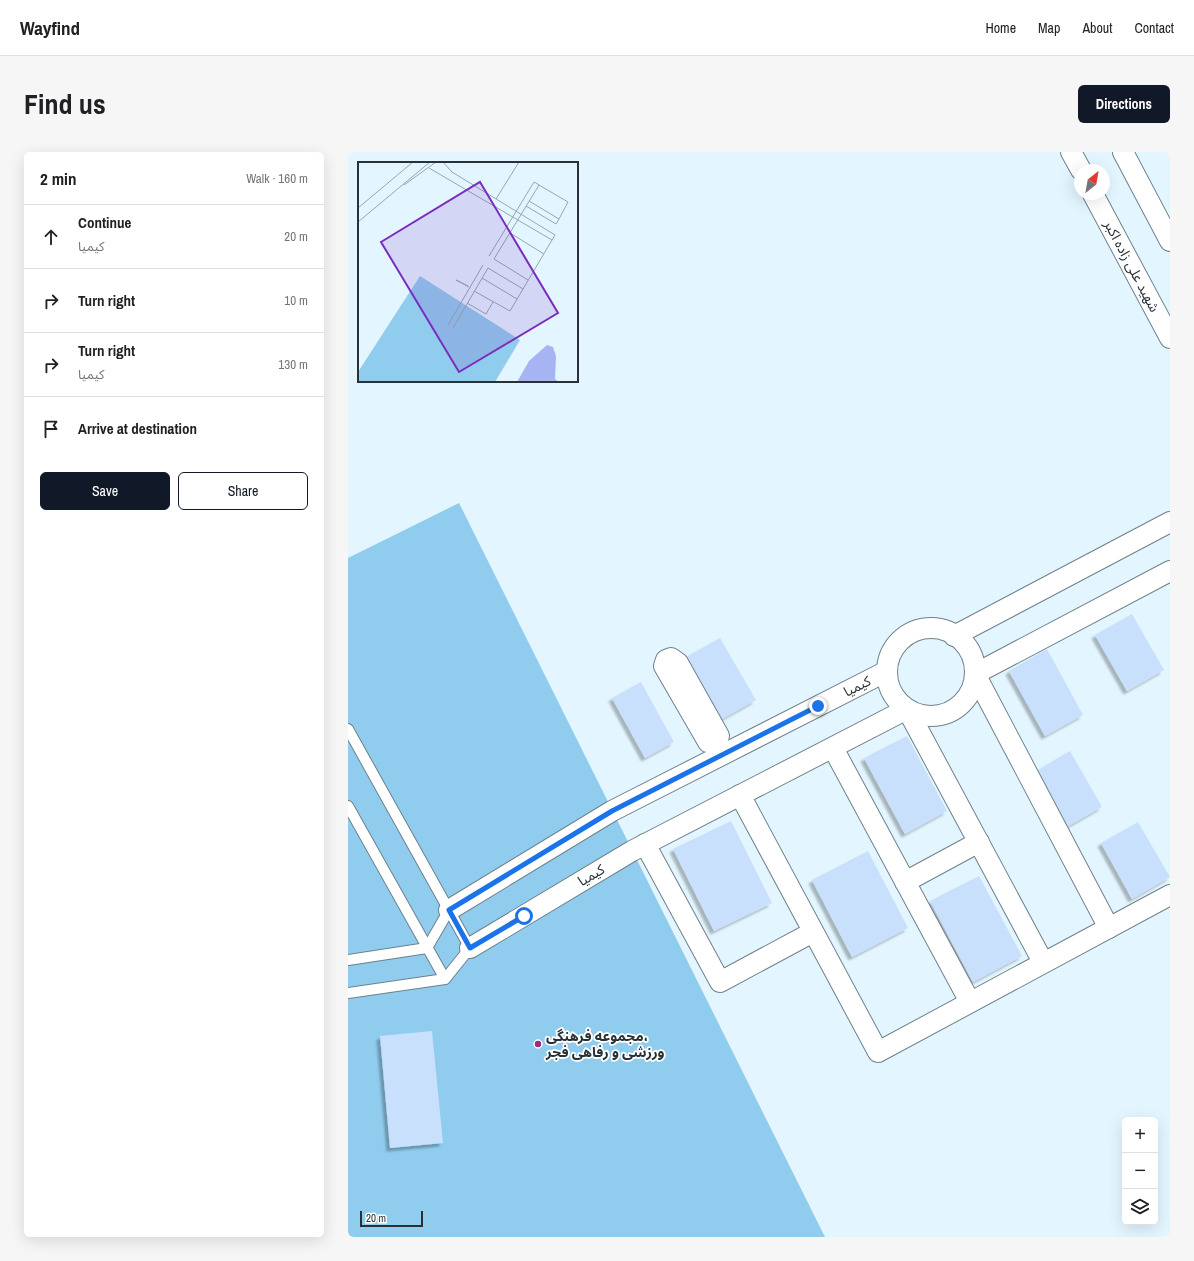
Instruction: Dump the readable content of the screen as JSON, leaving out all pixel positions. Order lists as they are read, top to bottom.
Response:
{
  "streets": {
    "street": ["شهید علی زاده اکبر", "کیمیا"]
  },
  "places": ["مجموعه فرهنگی، ورزشی و رفاهی فجر"],
  "scale_bar": "20 m",
  "north": "top right",
  "page": {
    "header": "Wayfind",
    "nav": [
      "Home",
      "Map",
      "About",
      "Contact"
    ],
    "title": "Find us",
    "buttons": [
      "Directions",
      ["Save", "Share"]
    ],
    "heading": ["2 min", "Walk · 160 m"],
    "list": [
      ["Continue", "کیمیا", "20 m"],
      ["Turn right", "10 m"],
      ["Turn right", "کیمیا", "130 m"],
      "Arrive at destination"
    ],
    "map_buttons": ["+", "−"],
    "scale": "20 m"
  }
}
